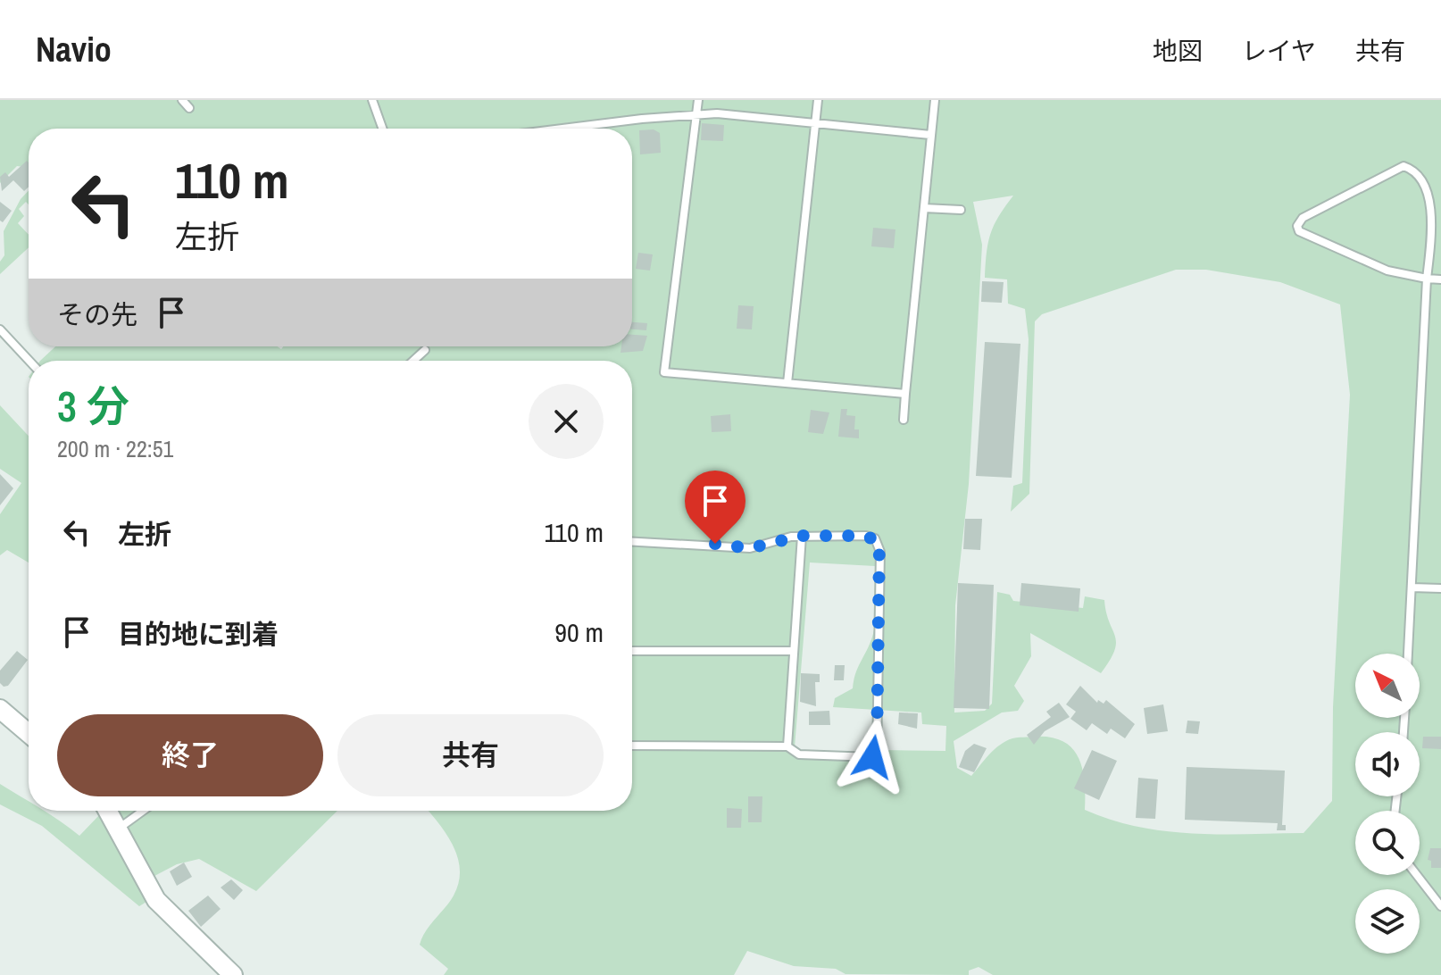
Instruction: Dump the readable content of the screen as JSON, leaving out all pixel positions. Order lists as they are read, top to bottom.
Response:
{
  "north": "top left",
  "page": {
    "header": "Navio",
    "nav": ["地図", "レイヤ", "共有"],
    "turn": ["110 m", "左折"],
    "then": "その先",
    "heading": ["3 分", "200 m · 22:51"],
    "list": [
      {
        "name": "左折",
        "value": "110 m"
      },
      {
        "name": "目的地に到着",
        "value": "90 m"
      }
    ],
    "buttons": ["終了", "共有"]
  }
}
